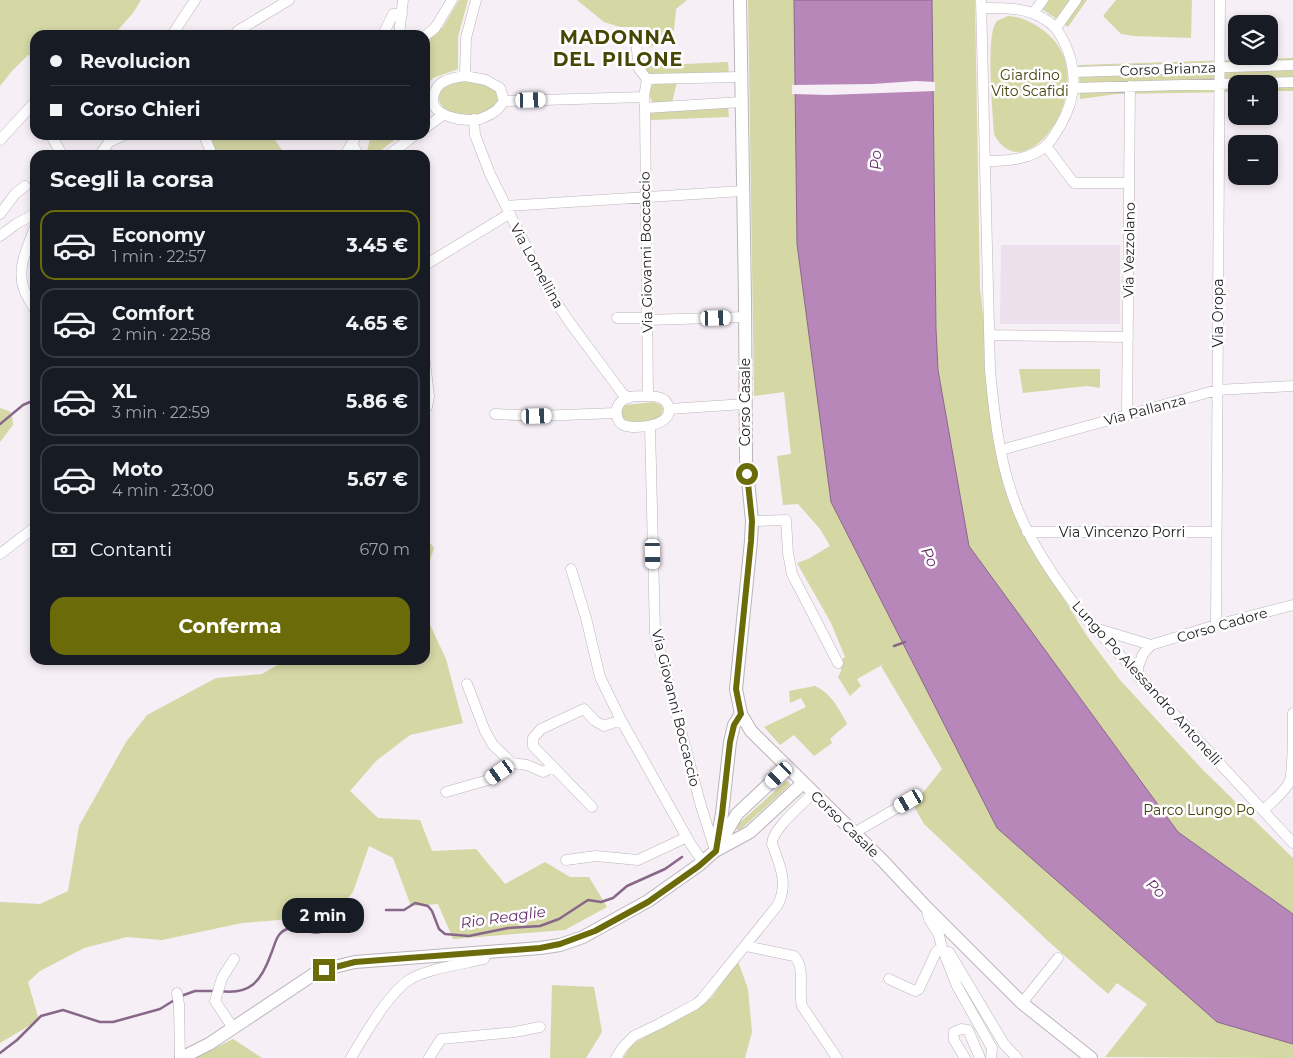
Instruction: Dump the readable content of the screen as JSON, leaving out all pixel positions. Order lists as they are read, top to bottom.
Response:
{
  "streets": {
    "main road": ["Corso Casale"],
    "street": [
      "Corso Brianza",
      "Via Vezzolano",
      "Via Giovanni Boccaccio",
      "Via Lomellina",
      "Via Oropa",
      "Via Pallanza",
      "Via Vincenzo Porri",
      "Corso Cadore",
      "Lungo Po Alessandro Antonelli"
    ]
  },
  "crossings": [
    ["Corso Brianza", "Via Vezzolano"],
    ["Corso Brianza", "Via Oropa"],
    ["Via Vezzolano", "Via Pallanza"],
    ["Via Giovanni Boccaccio", "Via Lomellina"],
    ["Via Oropa", "Via Pallanza"],
    ["Via Oropa", "Via Vincenzo Porri"],
    ["Via Oropa", "Corso Cadore"],
    ["Via Pallanza", "Lungo Po Alessandro Antonelli"],
    ["Via Vincenzo Porri", "Lungo Po Alessandro Antonelli"]
  ],
  "districts": ["MADONNA DEL PILONE"],
  "water": ["Po", "Rio Reaglie"],
  "parks": ["Giardino Vito Scafidi", "Parco Lungo Po"],
  "page": {
    "map_buttons": ["+", "−"],
    "banner": ["Revolucion", "Corso Chieri"],
    "heading": "Scegli la corsa",
    "list": [
      {
        "name": "Economy",
        "note": "1 min · 22:57",
        "value": "3.45 €"
      },
      {
        "name": "Comfort",
        "note": "2 min · 22:58",
        "value": "4.65 €"
      },
      {
        "name": "XL",
        "note": "3 min · 22:59",
        "value": "5.86 €"
      },
      {
        "name": "Moto",
        "note": "4 min · 23:00",
        "value": "5.67 €"
      }
    ],
    "pay": ["Contanti", "670 m"],
    "buttons": "Conferma",
    "bubble": "2 min"
  }
}
